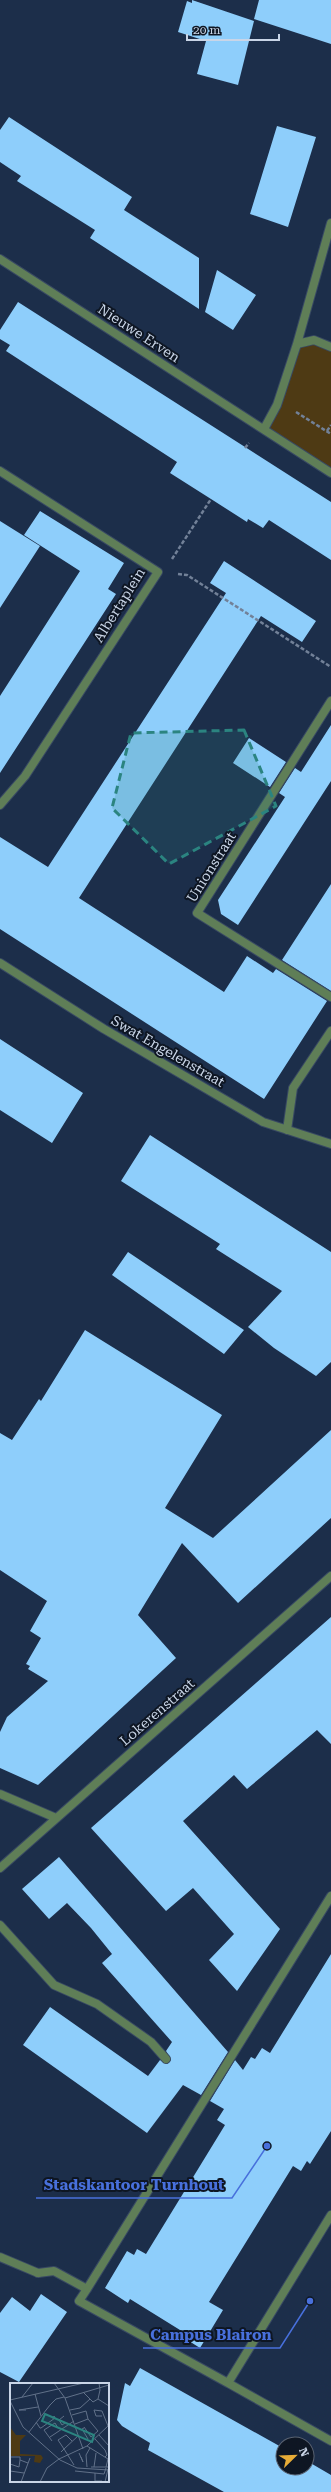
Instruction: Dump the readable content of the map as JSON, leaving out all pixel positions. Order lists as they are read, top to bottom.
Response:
{
  "streets": {
    "street": [
      "Nieuwe Erven",
      "Albertaplein",
      "Unionstraat",
      "Swat Engelenstraat",
      "Lokerenstraat"
    ]
  },
  "places": ["Stadskantoor Turnhout", "Campus Blairon"],
  "scale_bar": "20 m",
  "north": "top right"
}
